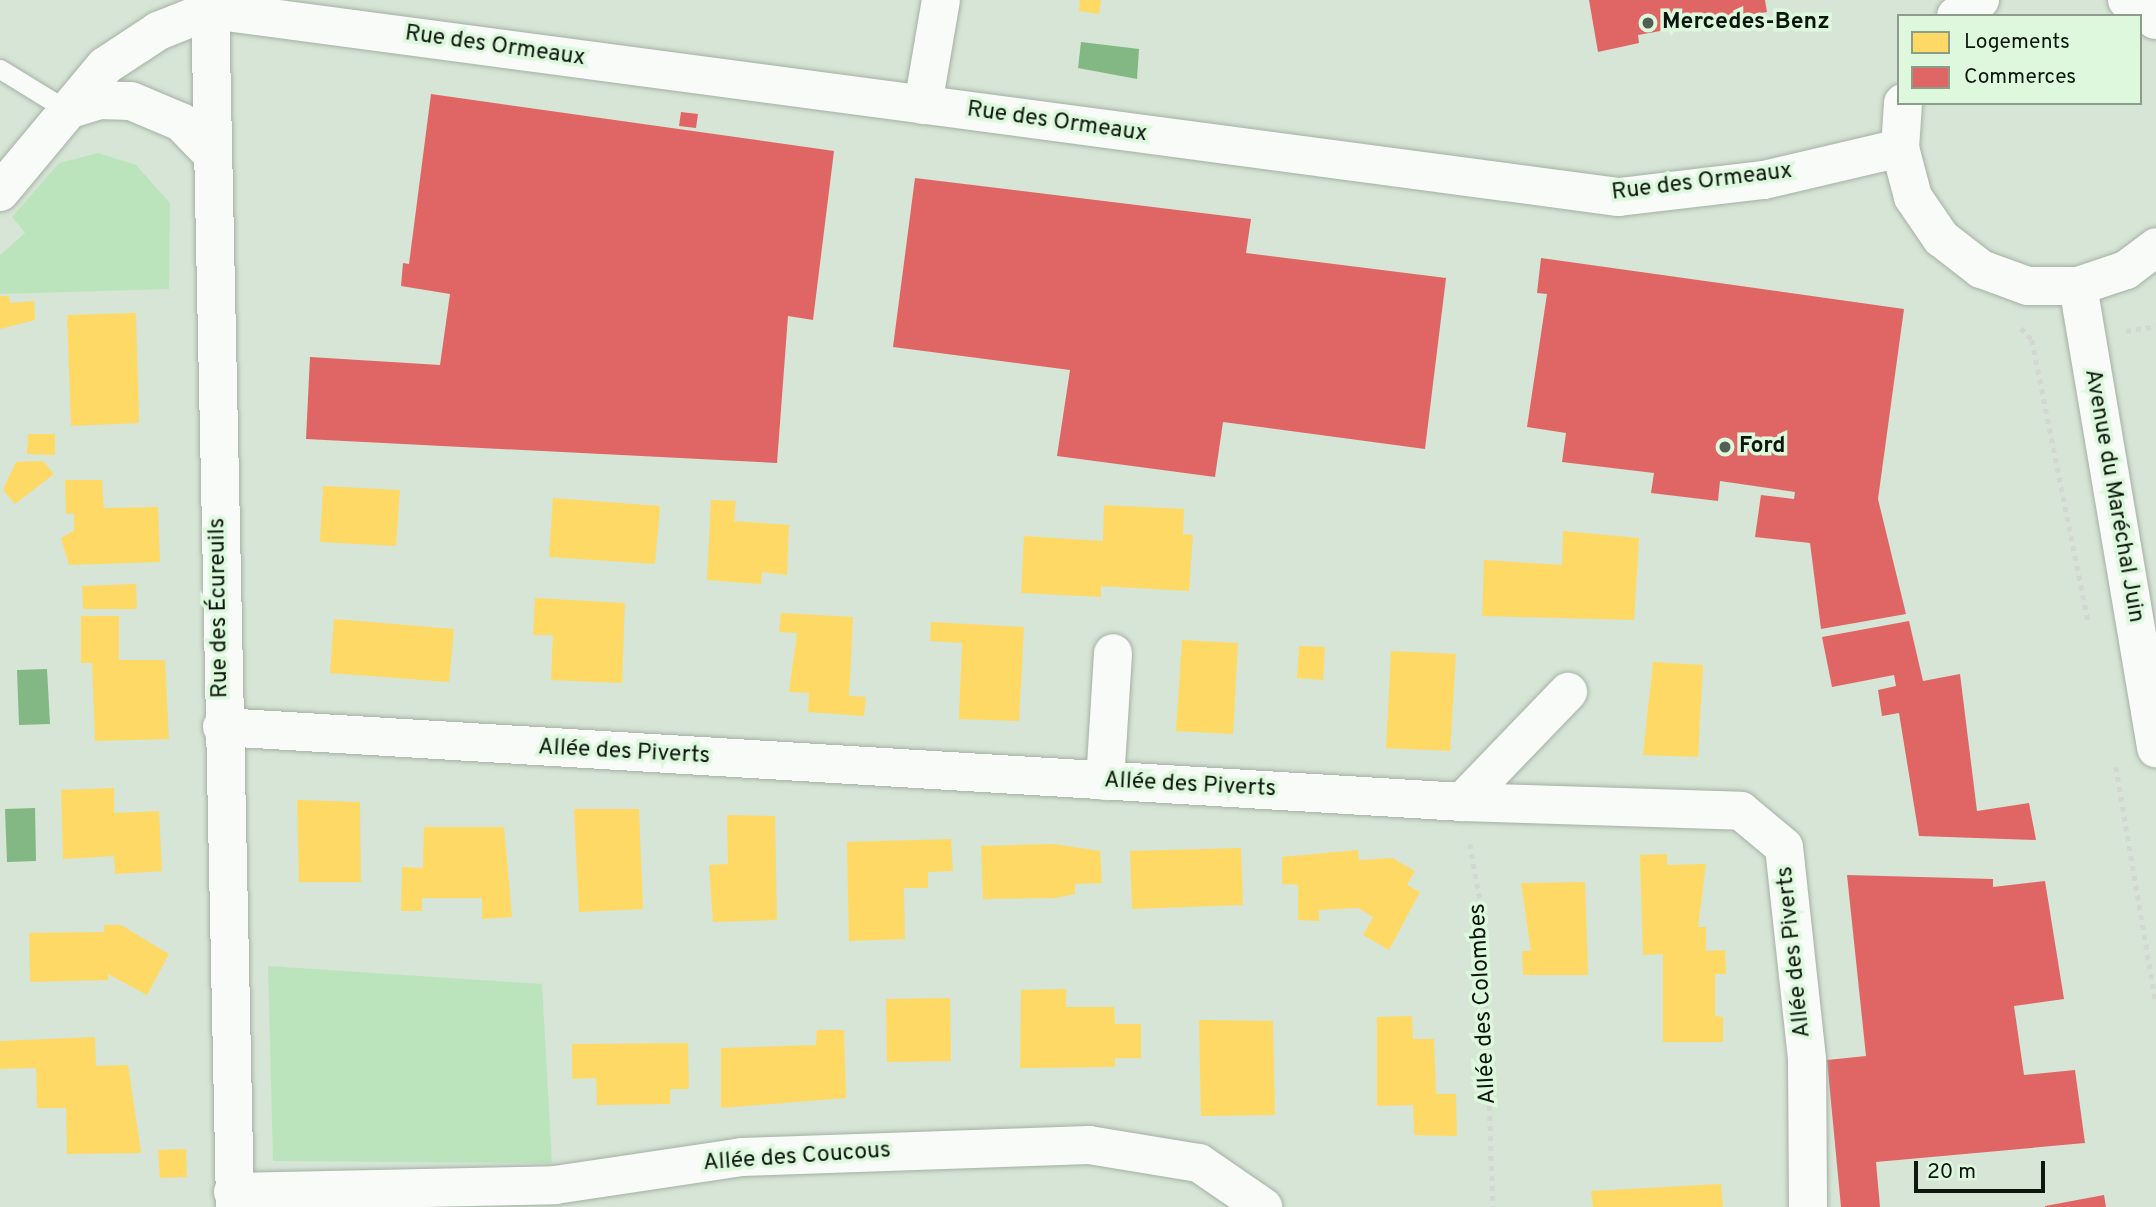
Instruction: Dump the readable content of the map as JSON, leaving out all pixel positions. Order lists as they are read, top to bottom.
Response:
{
  "streets": {
    "street": [
      "Rue des Ormeaux",
      "Avenue du Maréchal Juin",
      "Rue des Écureuils",
      "Allée des Piverts",
      "Allée des Coucous"
    ],
    "path": ["Allée des Colombes"]
  },
  "crossings": [
    ["Rue des Ormeaux", "Rue des Écureuils"],
    ["Rue des Écureuils", "Allée des Piverts"],
    ["Rue des Écureuils", "Allée des Coucous"],
    ["Allée des Piverts", "Allée des Colombes"]
  ],
  "places": ["Mercedes-Benz", "Ford"],
  "legend": ["Logements", "Commerces"],
  "scale_bar": "20 m"
}
